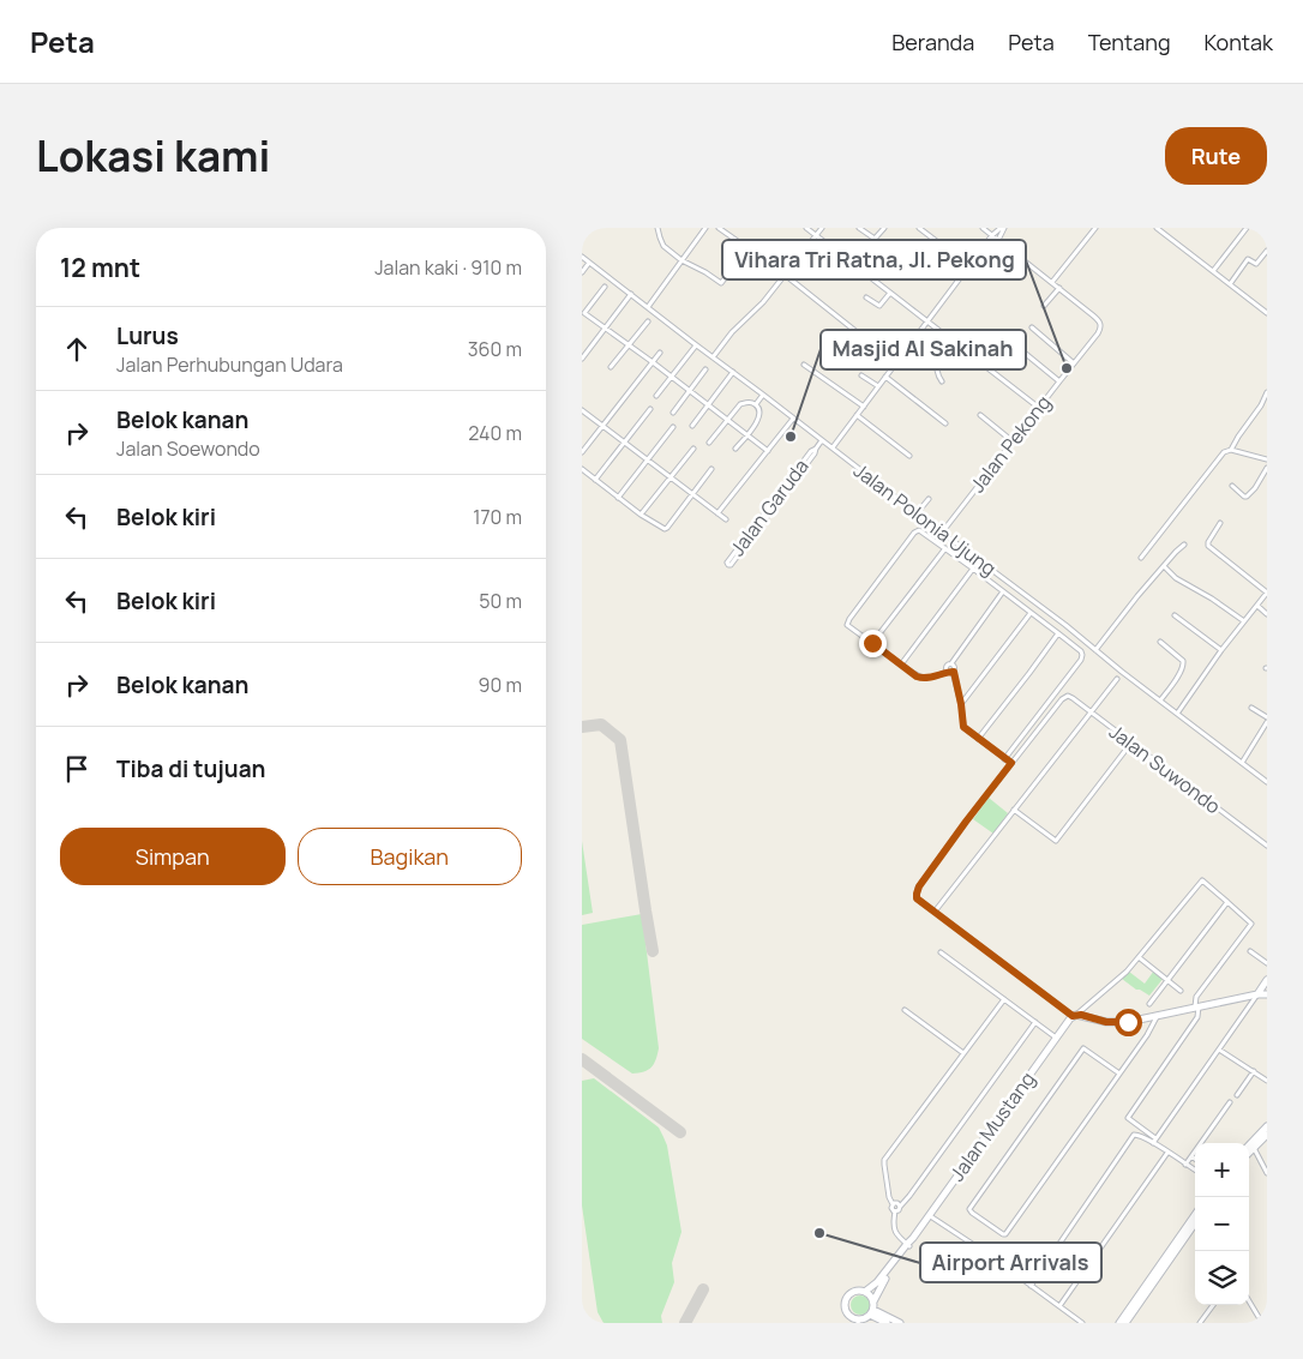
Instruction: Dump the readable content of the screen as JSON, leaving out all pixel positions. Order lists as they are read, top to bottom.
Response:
{
  "streets": {
    "main road": ["Jalan Mustang"],
    "street": [
      "Jalan Pekong",
      "Jalan Garuda",
      "Jalan Polonia Ujung",
      "Jalan Suwondo"
    ]
  },
  "crossings": [
    ["Jalan Pekong", "Jalan Polonia Ujung"],
    ["Jalan Garuda", "Jalan Polonia Ujung"]
  ],
  "places": ["Vihara Tri Ratna, Jl. Pekong", "Masjid Al Sakinah", "Airport Arrivals"],
  "page": {
    "header": "Peta",
    "nav": [
      "Beranda",
      "Peta",
      "Tentang",
      "Kontak"
    ],
    "title": "Lokasi kami",
    "buttons": [
      "Rute",
      ["Simpan", "Bagikan"]
    ],
    "heading": ["12 mnt", "Jalan kaki · 910 m"],
    "list": [
      ["Lurus", "Jalan Perhubungan Udara", "360 m"],
      ["Belok kanan", "Jalan Soewondo", "240 m"],
      ["Belok kiri", "170 m"],
      ["Belok kiri", "50 m"],
      ["Belok kanan", "90 m"],
      "Tiba di tujuan"
    ],
    "map_buttons": ["+", "−"]
  }
}
